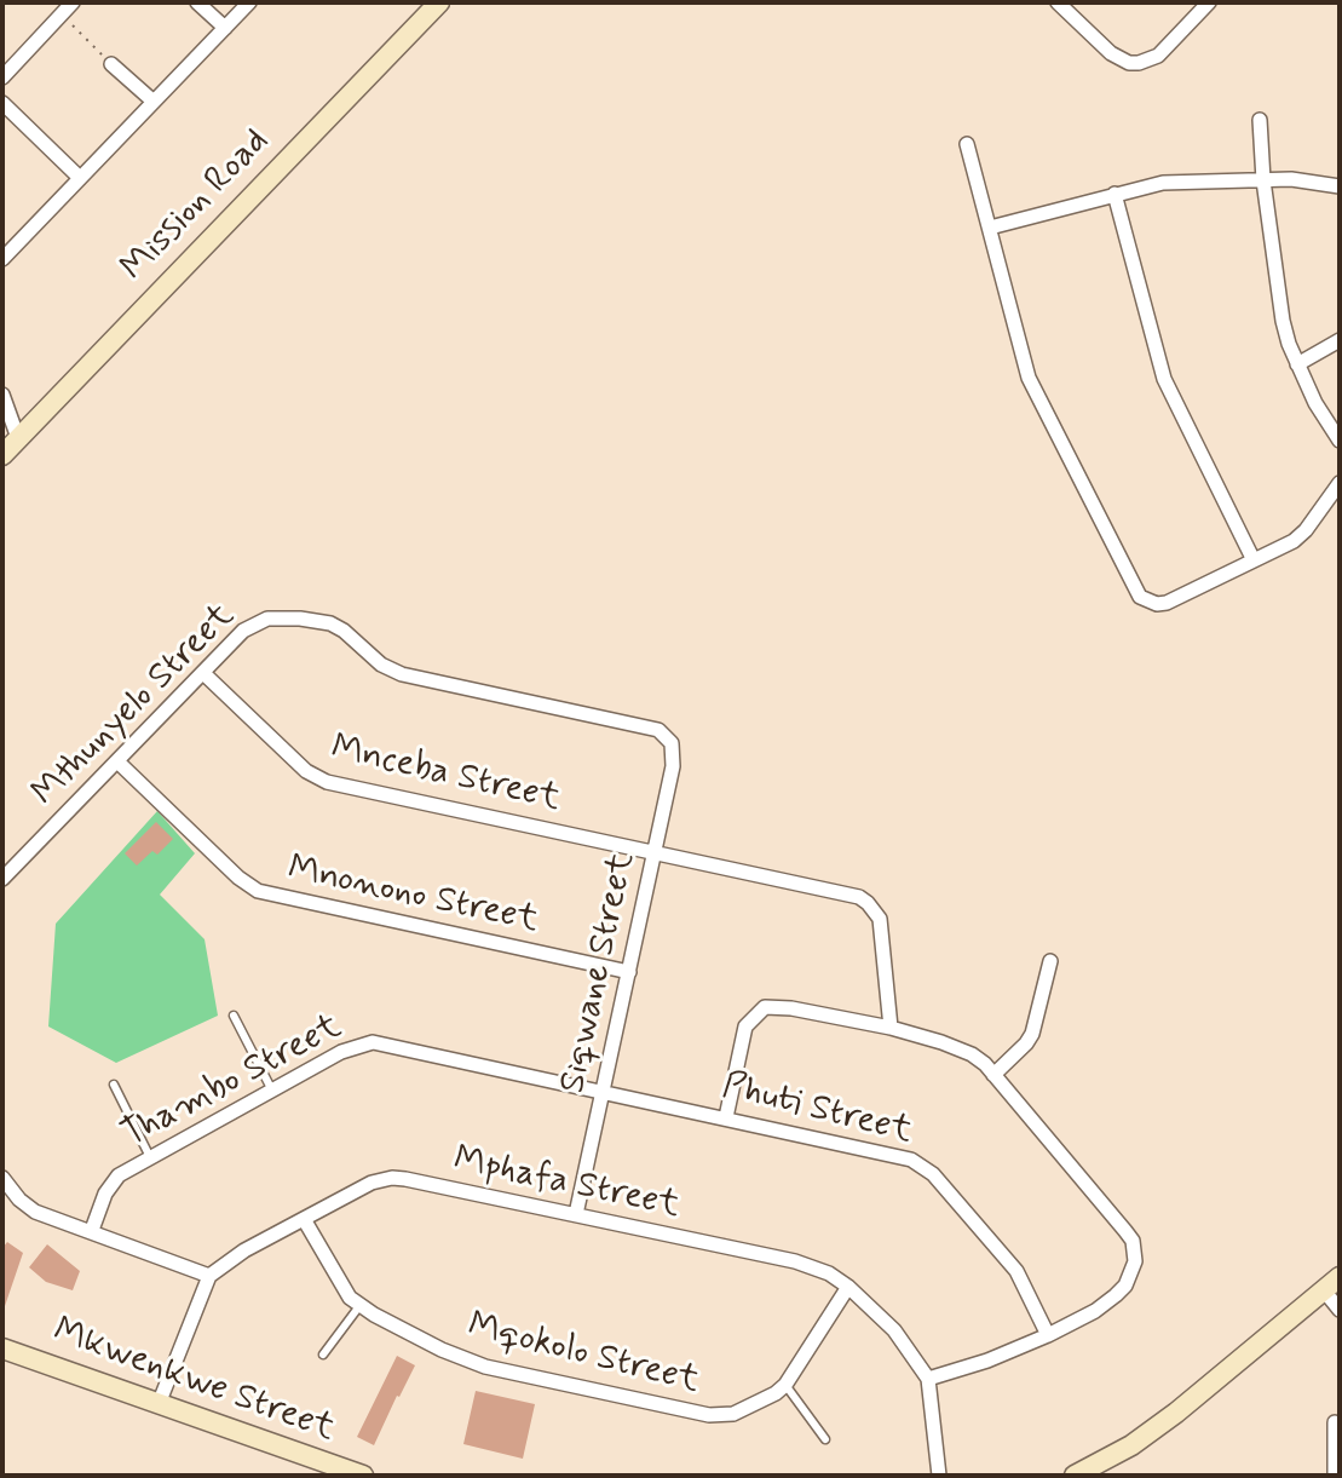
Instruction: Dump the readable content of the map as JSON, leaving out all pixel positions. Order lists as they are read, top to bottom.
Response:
{
  "streets": {
    "street": [
      "Mission Road",
      "Mthunyelo Street",
      "Mnceba Street",
      "Mnonono Street",
      "Siqwane Street",
      "Thambo Street",
      "Phuti Street",
      "Mphafa Street",
      "Mqokolo Street",
      "Mkwenkwe Street"
    ]
  },
  "crossings": [
    ["Mthunyelo Street", "Mnceba Street"],
    ["Mthunyelo Street", "Mnonono Street"],
    ["Mthunyelo Street", "Siqwane Street"],
    ["Mnceba Street", "Siqwane Street"],
    ["Mnonono Street", "Siqwane Street"],
    ["Siqwane Street", "Thambo Street"],
    ["Siqwane Street", "Phuti Street"],
    ["Siqwane Street", "Mphafa Street"],
    ["Thambo Street", "Phuti Street"],
    ["Mphafa Street", "Mqokolo Street"]
  ]
}
